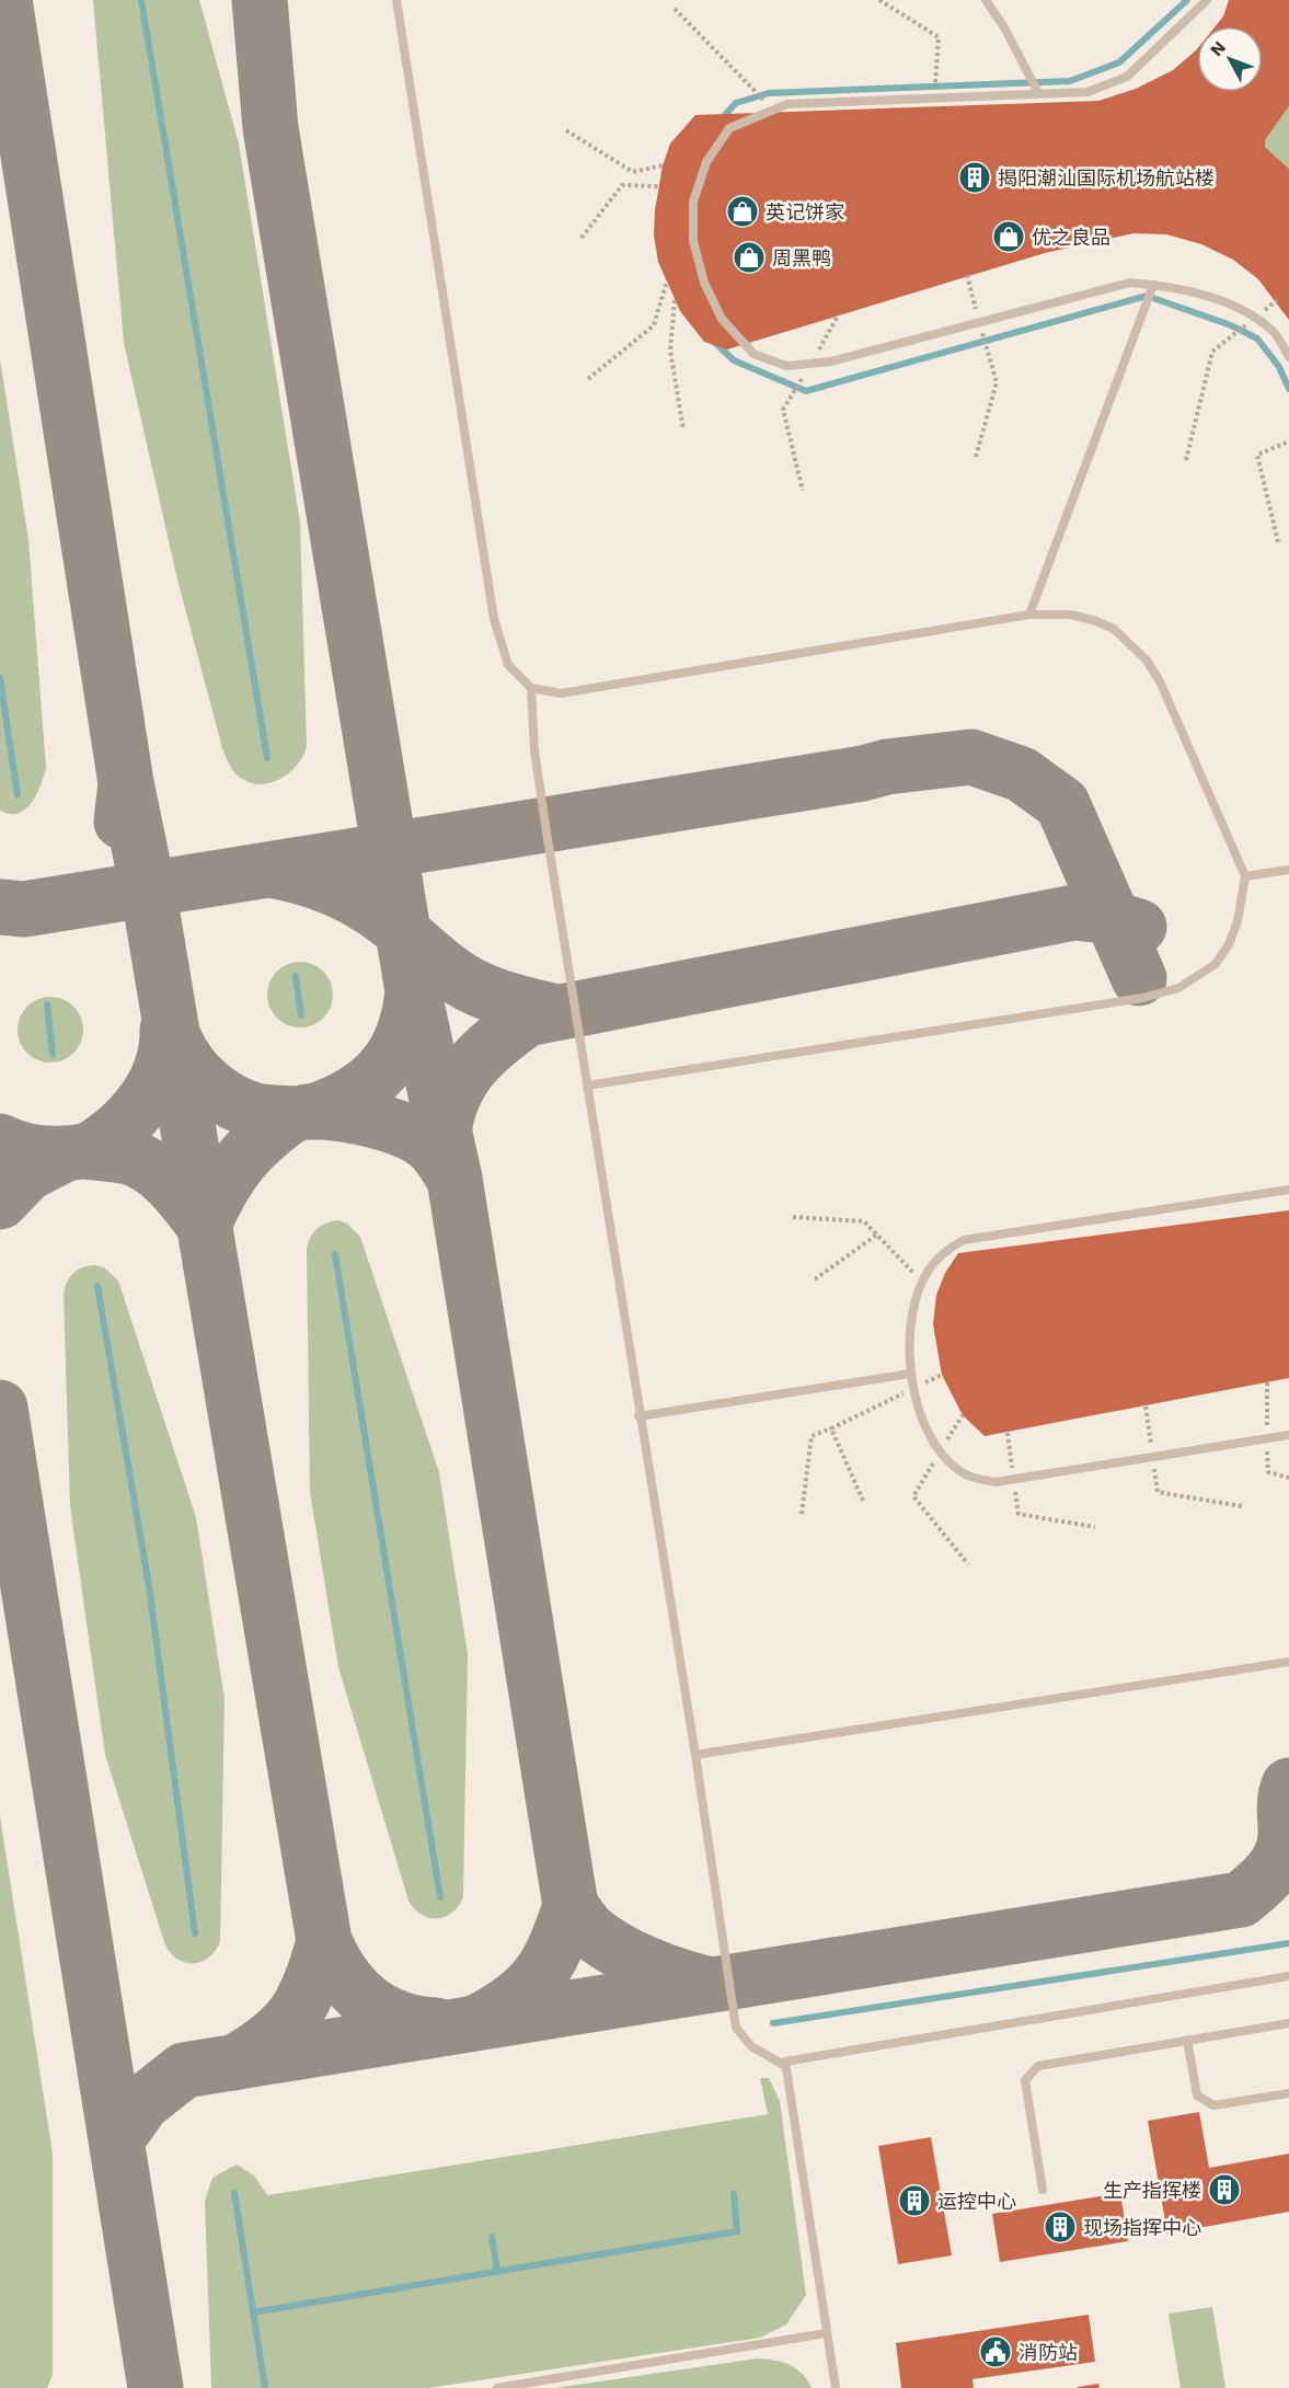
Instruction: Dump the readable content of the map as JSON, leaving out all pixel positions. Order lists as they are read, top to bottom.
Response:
{
  "places": {
    "building": [
      "揭阳潮汕国际机场航站楼",
      "生产指挥楼",
      "运控中心",
      "现场指挥中心"
    ],
    "shop": ["英记饼家", "优之良品", "周黑鸭"],
    "public building": ["消防站"]
  },
  "north": "top left"
}
